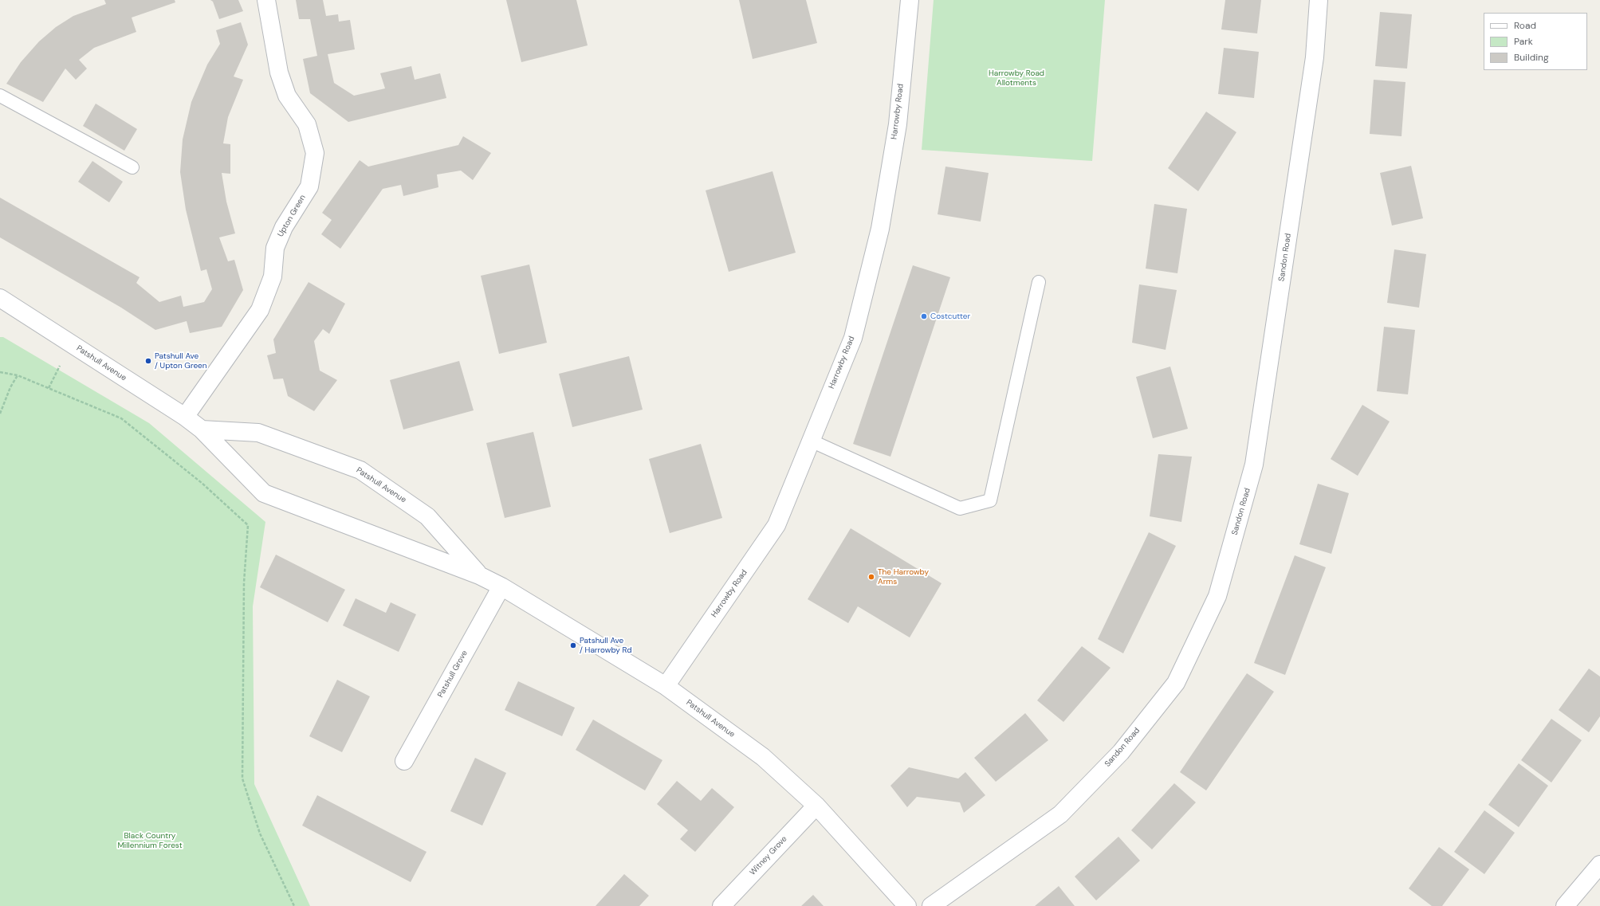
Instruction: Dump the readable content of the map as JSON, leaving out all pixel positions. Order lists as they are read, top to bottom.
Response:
{
  "streets": {
    "street": [
      "Harrowby Road",
      "Upton Green",
      "Sandon Road",
      "Patshull Avenue",
      "Patshull Grove",
      "Witney Grove"
    ]
  },
  "crossings": [
    ["Harrowby Road", "Patshull Avenue"],
    ["Upton Green", "Patshull Avenue"],
    ["Patshull Avenue", "Patshull Grove"],
    ["Patshull Avenue", "Witney Grove"]
  ],
  "parks": ["Harrowby Road Allotments", "Black Country Millennium Forest"],
  "places": [
    "Costcutter",
    "Patshull Ave / Upton Green",
    "The Harrowby Arms",
    "Patshull Ave / Harrowby Rd"
  ],
  "legend": ["Road", "Park", "Building"]
}
